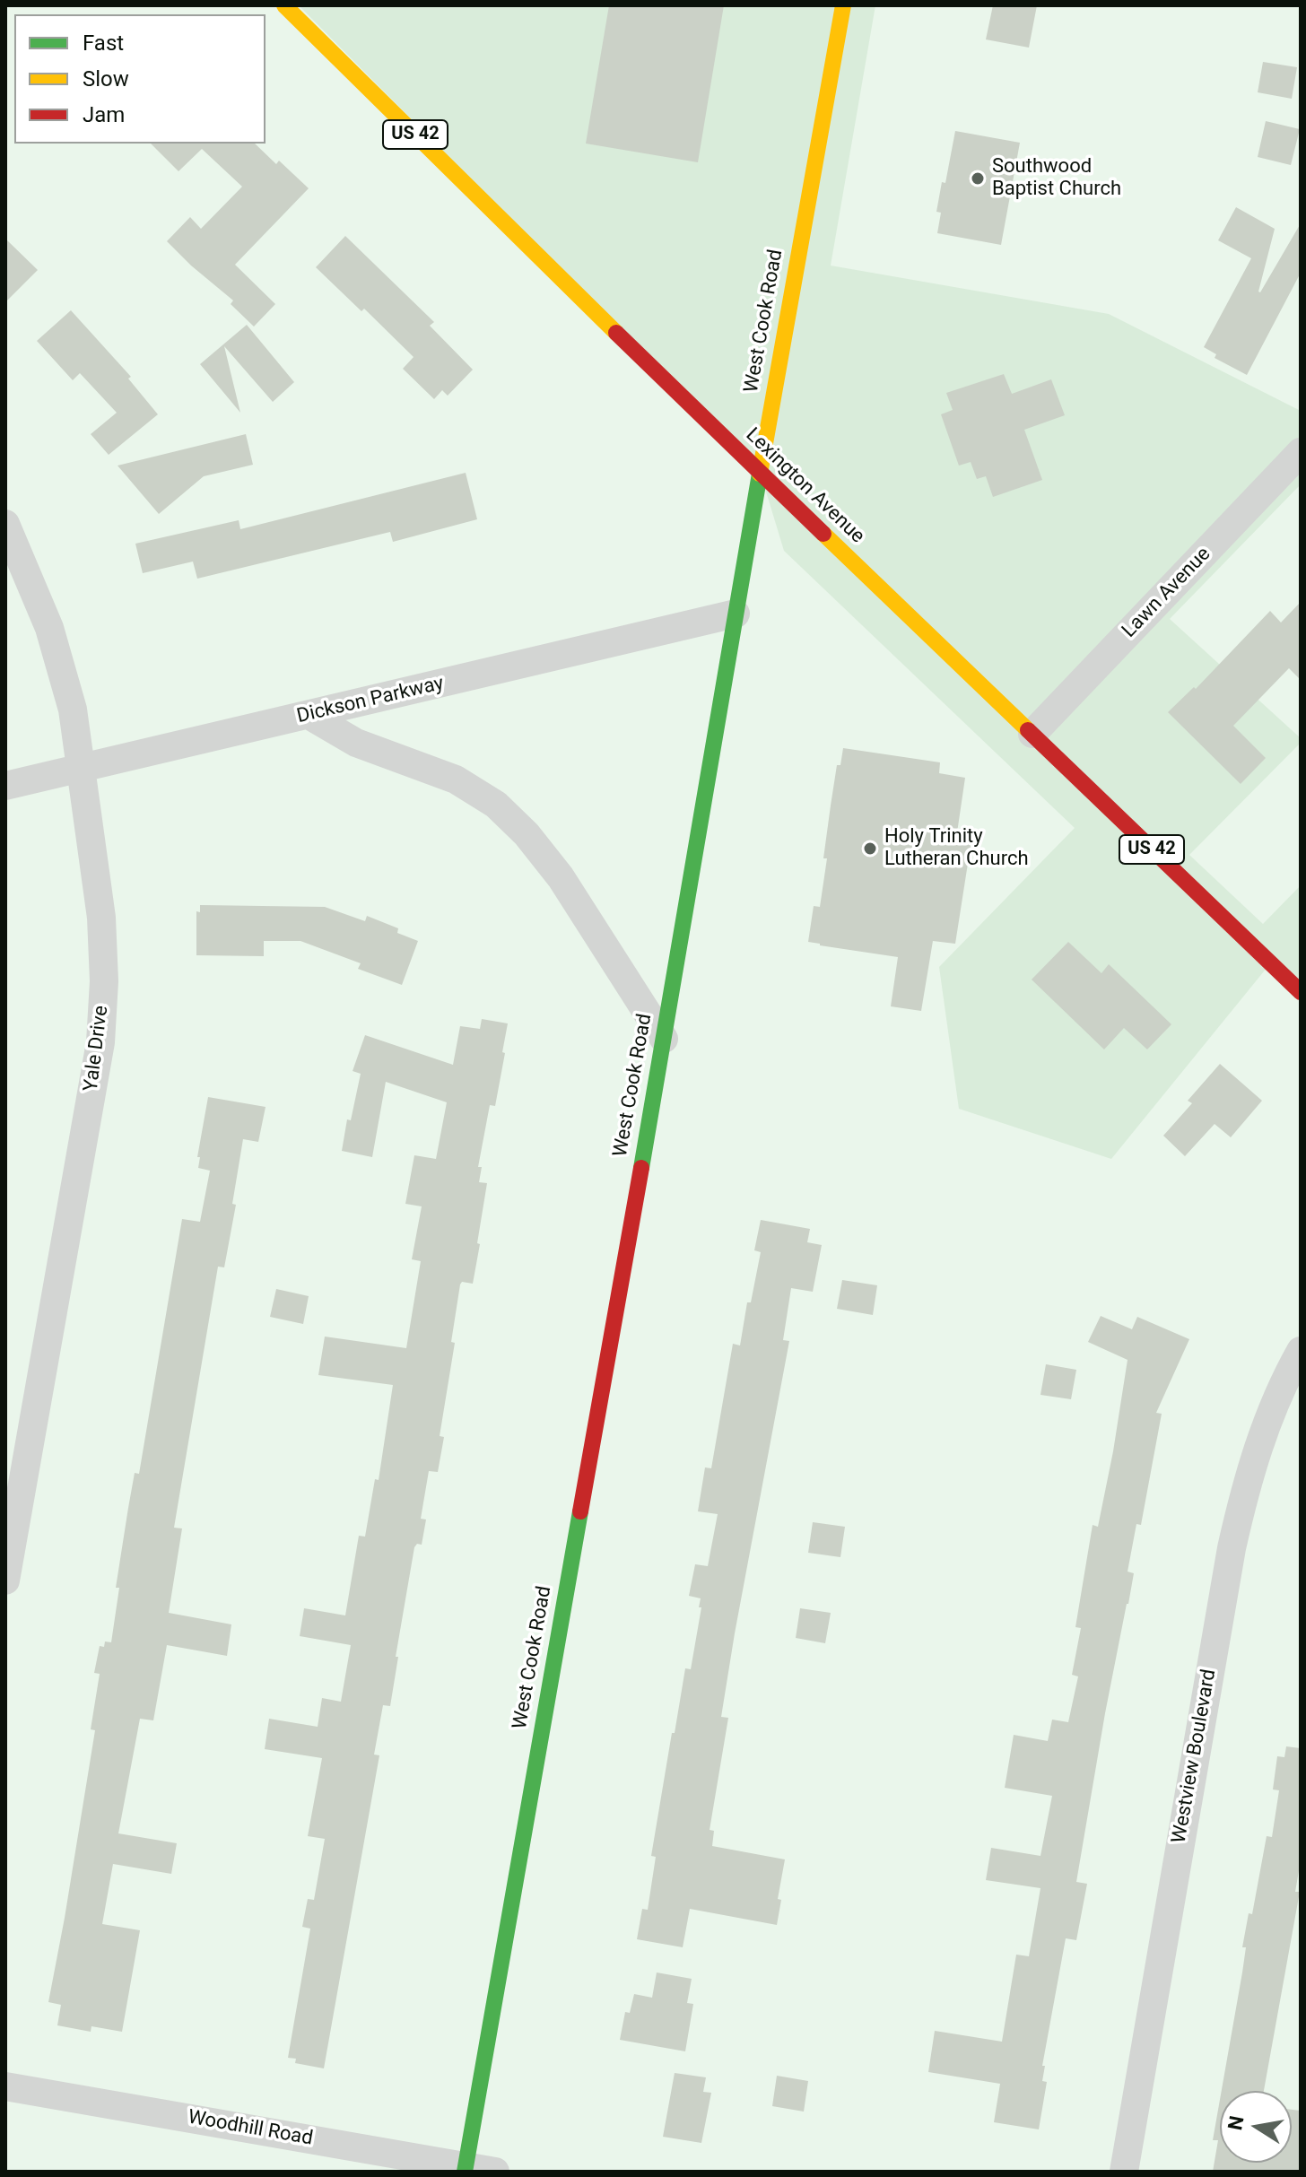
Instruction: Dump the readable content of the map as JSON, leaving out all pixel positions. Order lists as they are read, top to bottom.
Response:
{
  "streets": {
    "main road": ["US 42", "West Cook Road", "Lexington Avenue"],
    "street": [
      "Lawn Avenue",
      "Dickson Parkway",
      "Yale Drive",
      "Westview Boulevard",
      "Woodhill Road"
    ]
  },
  "crossings": [
    ["West Cook Road", "Lexington Avenue"],
    ["West Cook Road", "Dickson Parkway"],
    ["West Cook Road", "Woodhill Road"],
    ["Lexington Avenue", "Lawn Avenue"],
    ["Dickson Parkway", "Yale Drive"]
  ],
  "places": ["Southwood Baptist Church", "Holy Trinity Lutheran Church"],
  "legend": ["Fast", "Slow", "Jam"],
  "north": "left"
}
